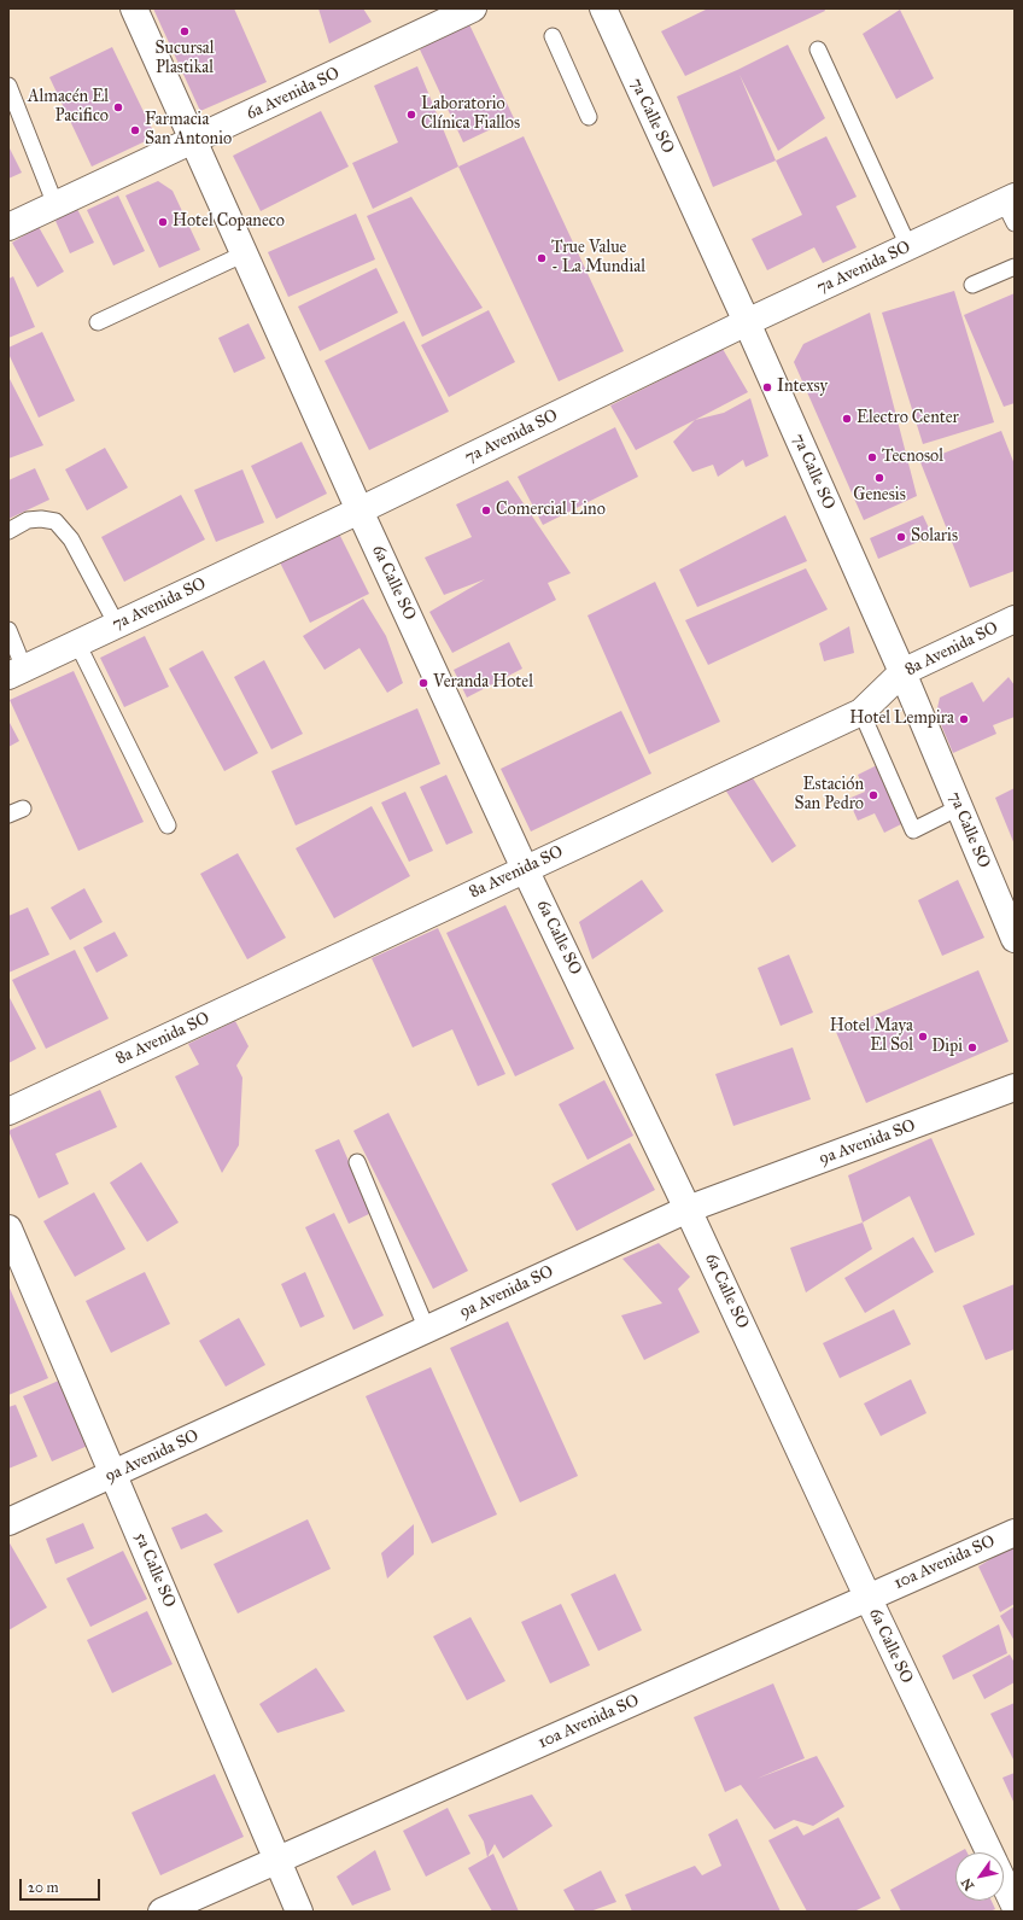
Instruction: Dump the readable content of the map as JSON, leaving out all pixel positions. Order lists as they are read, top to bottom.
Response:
{
  "streets": {
    "street": [
      "6a Avenida SO",
      "7a Calle SO",
      "7a Avenida SO",
      "6a Calle SO",
      "8a Avenida SO",
      "9a Avenida SO",
      "10a Avenida SO",
      "5a Calle SO"
    ]
  },
  "crossings": [
    ["6a Avenida SO", "6a Calle SO"],
    ["7a Calle SO", "7a Avenida SO"],
    ["7a Calle SO", "8a Avenida SO"],
    ["7a Avenida SO", "6a Calle SO"],
    ["6a Calle SO", "8a Avenida SO"],
    ["6a Calle SO", "9a Avenida SO"],
    ["6a Calle SO", "10a Avenida SO"],
    ["9a Avenida SO", "5a Calle SO"],
    ["10a Avenida SO", "5a Calle SO"]
  ],
  "places": [
    "Sucursal Plastikal",
    "Almacén El Pacifico",
    "Laboratorio Clínica Fiallos",
    "Farmacia San Antonio",
    "Hotel Copaneco",
    "True Value - La Mundial",
    "Intexsy",
    "Electro Center",
    "Tecnosol",
    "Genesis",
    "Comercial Lino",
    "Solaris",
    "Veranda Hotel",
    "Hotel Lempira",
    "Estación San Pedro",
    "Hotel Maya El Sol",
    "Dipi"
  ],
  "scale_bar": "20 m",
  "north": "bottom left"
}
